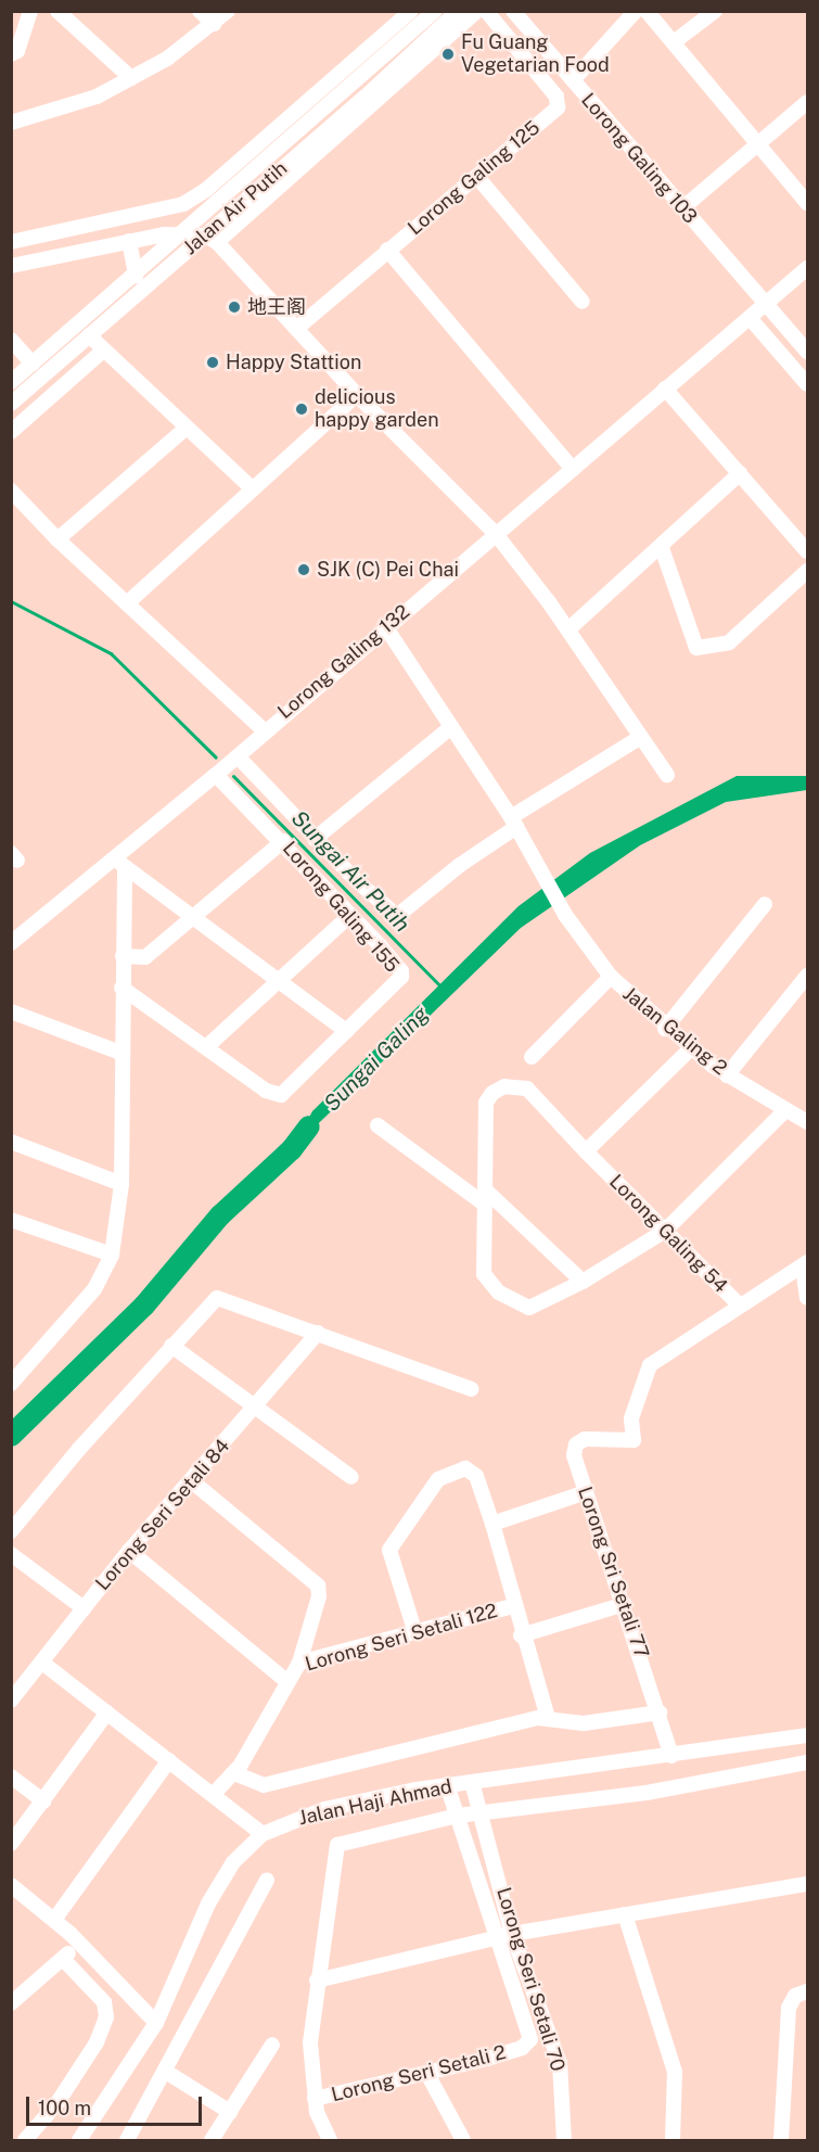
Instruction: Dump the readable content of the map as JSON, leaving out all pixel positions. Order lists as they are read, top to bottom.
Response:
{
  "streets": {
    "street": [
      "Lorong Galing 103",
      "Lorong Galing 125",
      "Jalan Air Putih",
      "Lorong Galing 132",
      "Lorong Galing 155",
      "Jalan Galing 2",
      "Lorong Galing 54",
      "Lorong Seri Setali 84",
      "Lorong Sri Setali 77",
      "Lorong Seri Setali 122",
      "Jalan Haji Ahmad",
      "Lorong Seri Setali 70",
      "Lorong Seri Setali 2"
    ]
  },
  "crossings": [
    ["Lorong Galing 103", "Lorong Galing 132"],
    ["Lorong Galing 132", "Lorong Galing 155"],
    ["Lorong Galing 132", "Jalan Galing 2"],
    ["Lorong Galing 54", "Lorong Sri Setali 77"],
    ["Lorong Sri Setali 77", "Jalan Haji Ahmad"],
    ["Jalan Haji Ahmad", "Lorong Seri Setali 70"],
    ["Lorong Seri Setali 70", "Lorong Seri Setali 2"]
  ],
  "water": ["Sungai Air Putih", "Sungai Galing"],
  "places": [
    "Fu Guang Vegetarian Food",
    "地王阁",
    "Happy Stattion",
    "delicious happy garden",
    "SJK (C) Pei Chai"
  ],
  "scale_bar": "100 m"
}
